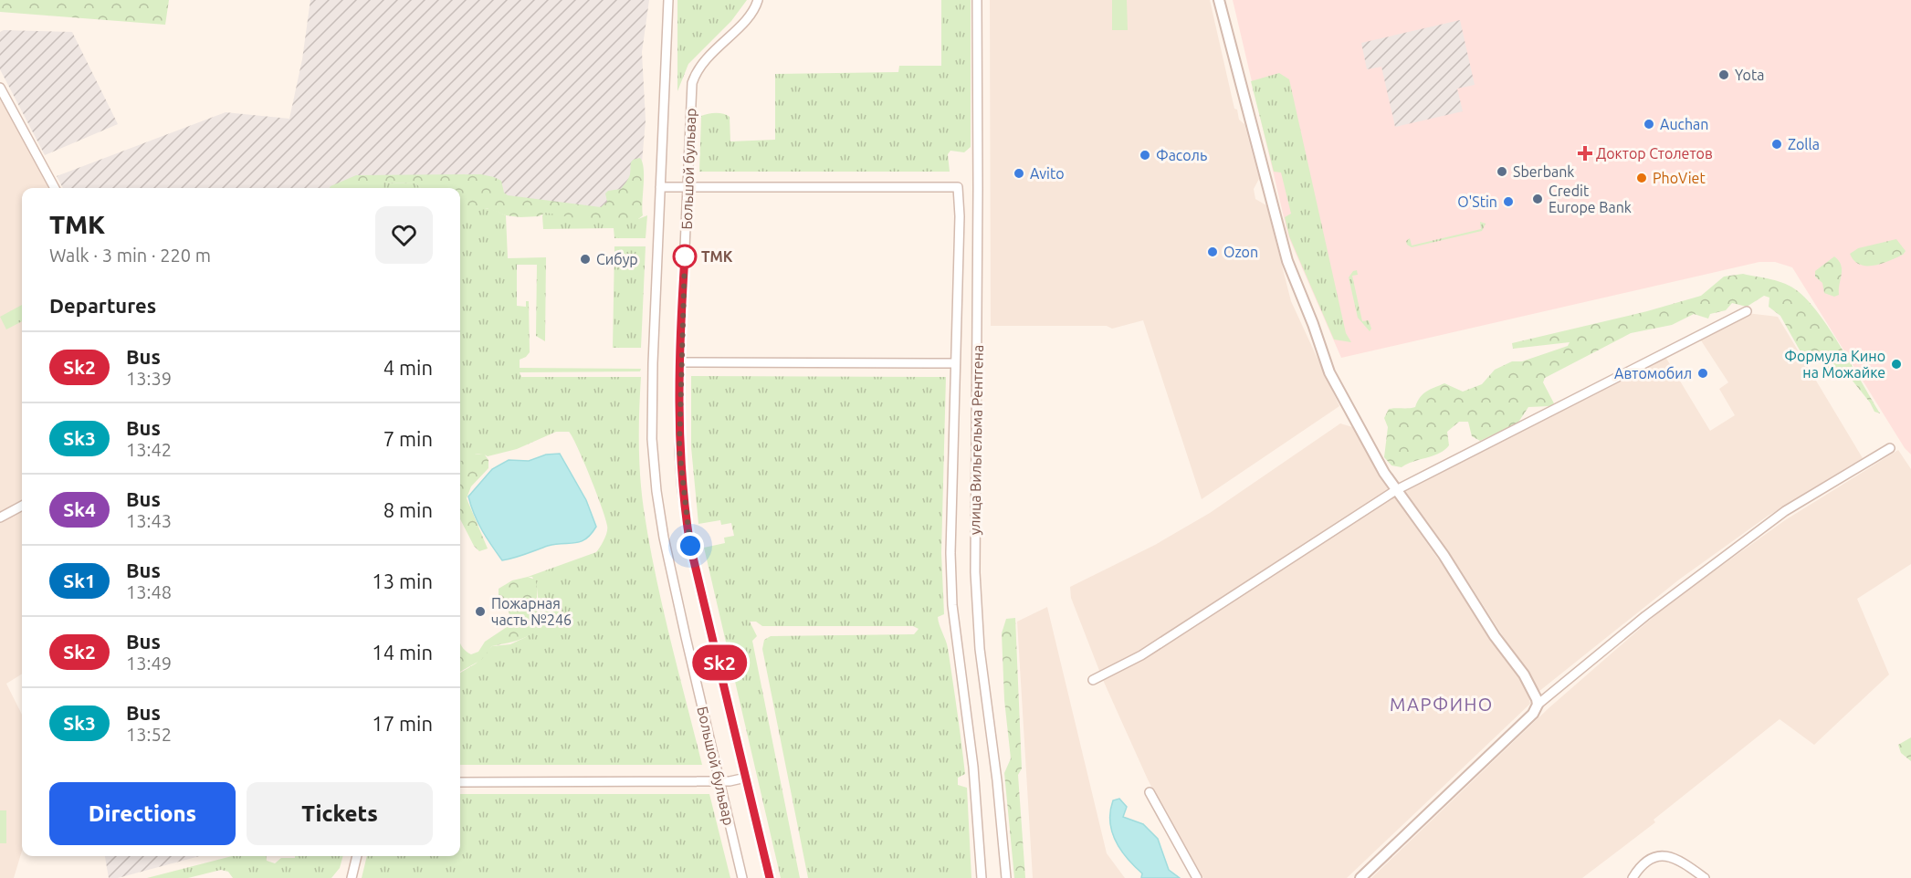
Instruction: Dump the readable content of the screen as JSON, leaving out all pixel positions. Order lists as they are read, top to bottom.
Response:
{
  "streets": {
    "street": ["Большой бульвар", "улица Вильгельма Рентгена"]
  },
  "crossings": [
    ["Большой бульвар", "улица Вильгельма Рентгена"]
  ],
  "districts": ["МАРФИНО"],
  "places": {
    "other": [
      "Yota",
      "Auchan",
      "Zolla",
      "Фасоль",
      "Sberbank",
      "Avito",
      "PhoViet",
      "Credit Europe Bank",
      "O'Stin",
      "Ozon",
      "ТМК",
      "Сибур",
      "Формула Кино на Можайке",
      "Автомобил",
      "Пожарная часть №246"
    ],
    "health": ["Доктор Столетов"]
  },
  "lines": ["bus line Sk2"],
  "page": {
    "on_map": "Sk2",
    "heading": [
      ["ТМК", "Walk · 3 min · 220 m"],
      "Departures"
    ],
    "list": [
      {
        "mark": "Sk2",
        "name": "Bus",
        "note": "13:39",
        "value": "4 min"
      },
      {
        "mark": "Sk3",
        "name": "Bus",
        "note": "13:42",
        "value": "7 min"
      },
      {
        "mark": "Sk4",
        "name": "Bus",
        "note": "13:43",
        "value": "8 min"
      },
      {
        "mark": "Sk1",
        "name": "Bus",
        "note": "13:48",
        "value": "13 min"
      },
      {
        "mark": "Sk2",
        "name": "Bus",
        "note": "13:49",
        "value": "14 min"
      },
      {
        "mark": "Sk3",
        "name": "Bus",
        "note": "13:52",
        "value": "17 min"
      }
    ],
    "buttons": ["Directions", "Tickets"]
  }
}
